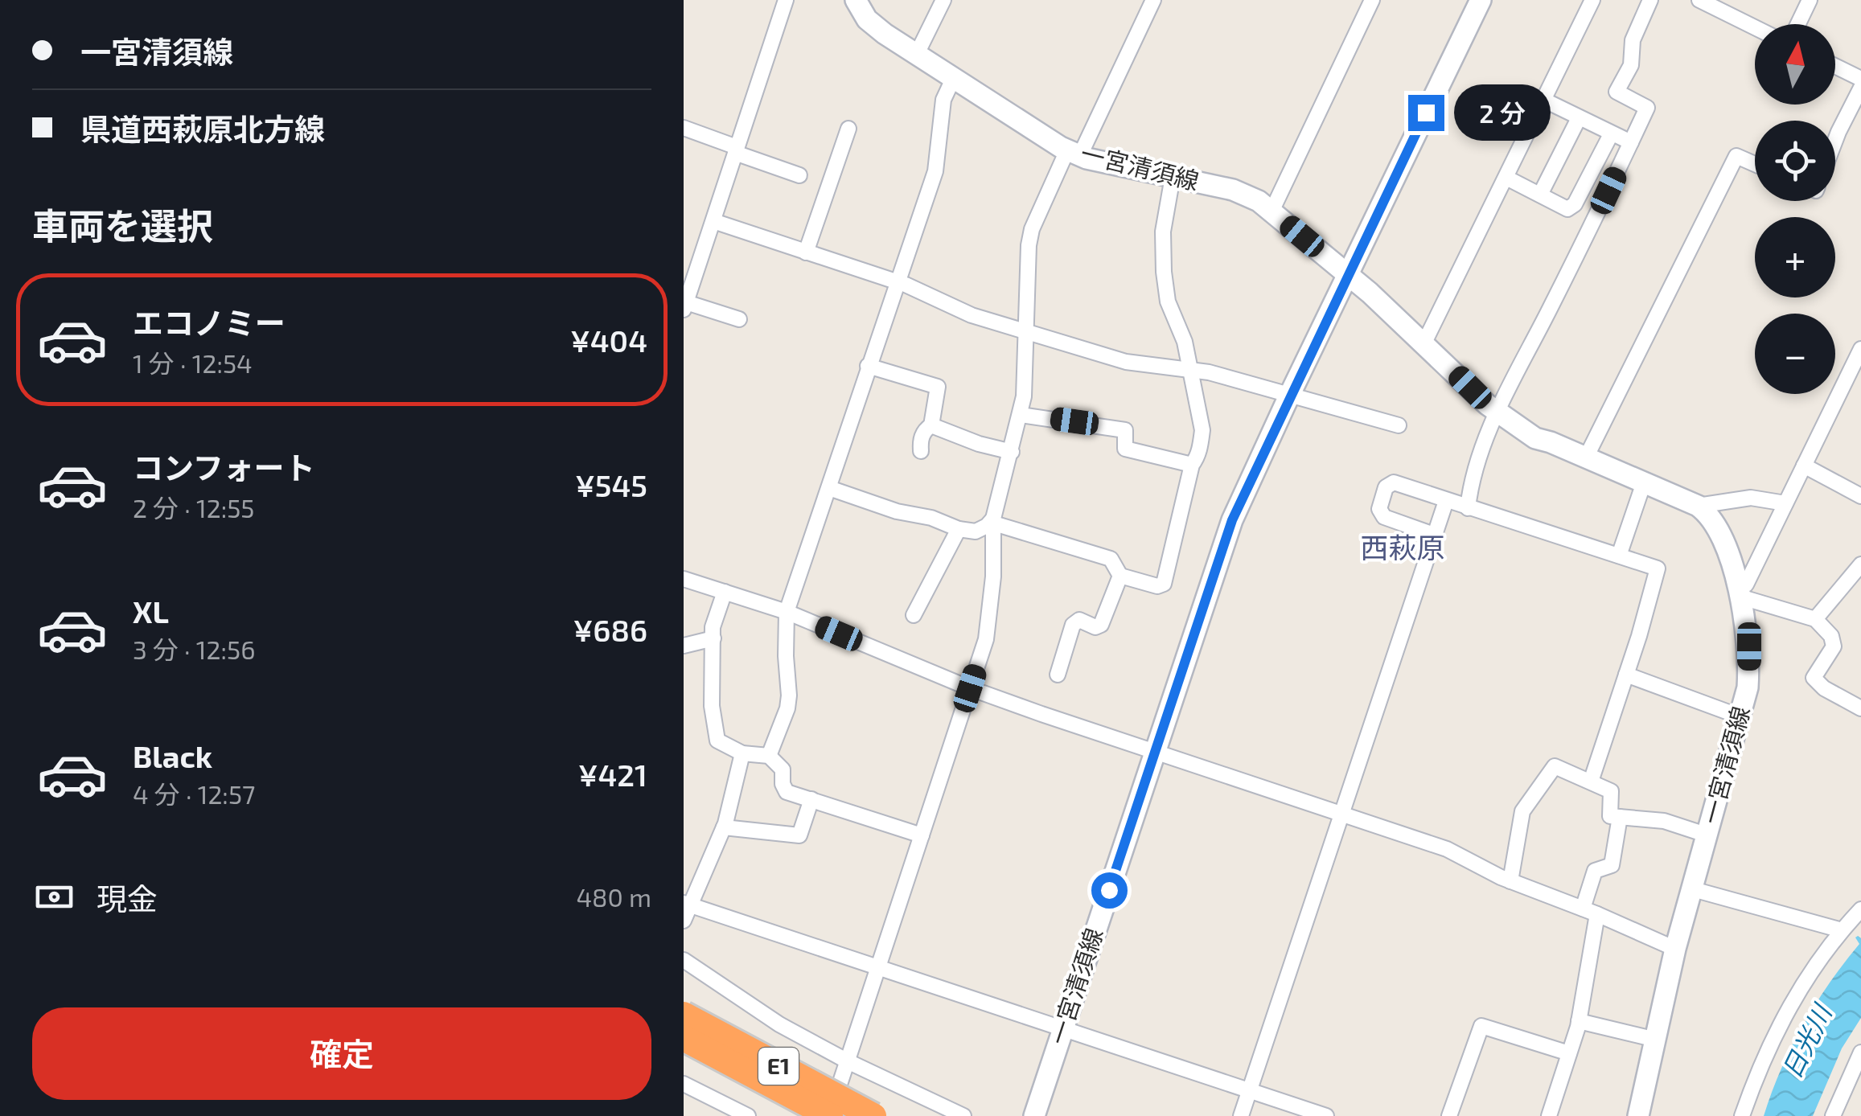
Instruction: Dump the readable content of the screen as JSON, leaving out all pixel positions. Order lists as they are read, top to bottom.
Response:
{
  "streets": {
    "highway": ["E1"],
    "main road": ["一宮清須線"]
  },
  "districts": ["西萩原"],
  "water": ["日光川"],
  "north": "top",
  "page": {
    "banner": ["一宮清須線", "県道西萩原北方線"],
    "map_buttons": ["+", "−"],
    "bubble": "2 分",
    "heading": "車両を選択",
    "list": [
      {
        "name": "エコノミー",
        "note": "1 分 · 12:54",
        "value": "¥404"
      },
      {
        "name": "コンフォート",
        "note": "2 分 · 12:55",
        "value": "¥545"
      },
      {
        "name": "XL",
        "note": "3 分 · 12:56",
        "value": "¥686"
      },
      {
        "name": "Black",
        "note": "4 分 · 12:57",
        "value": "¥421"
      }
    ],
    "pay": ["現金", "480 m"],
    "buttons": "確定"
  }
}
